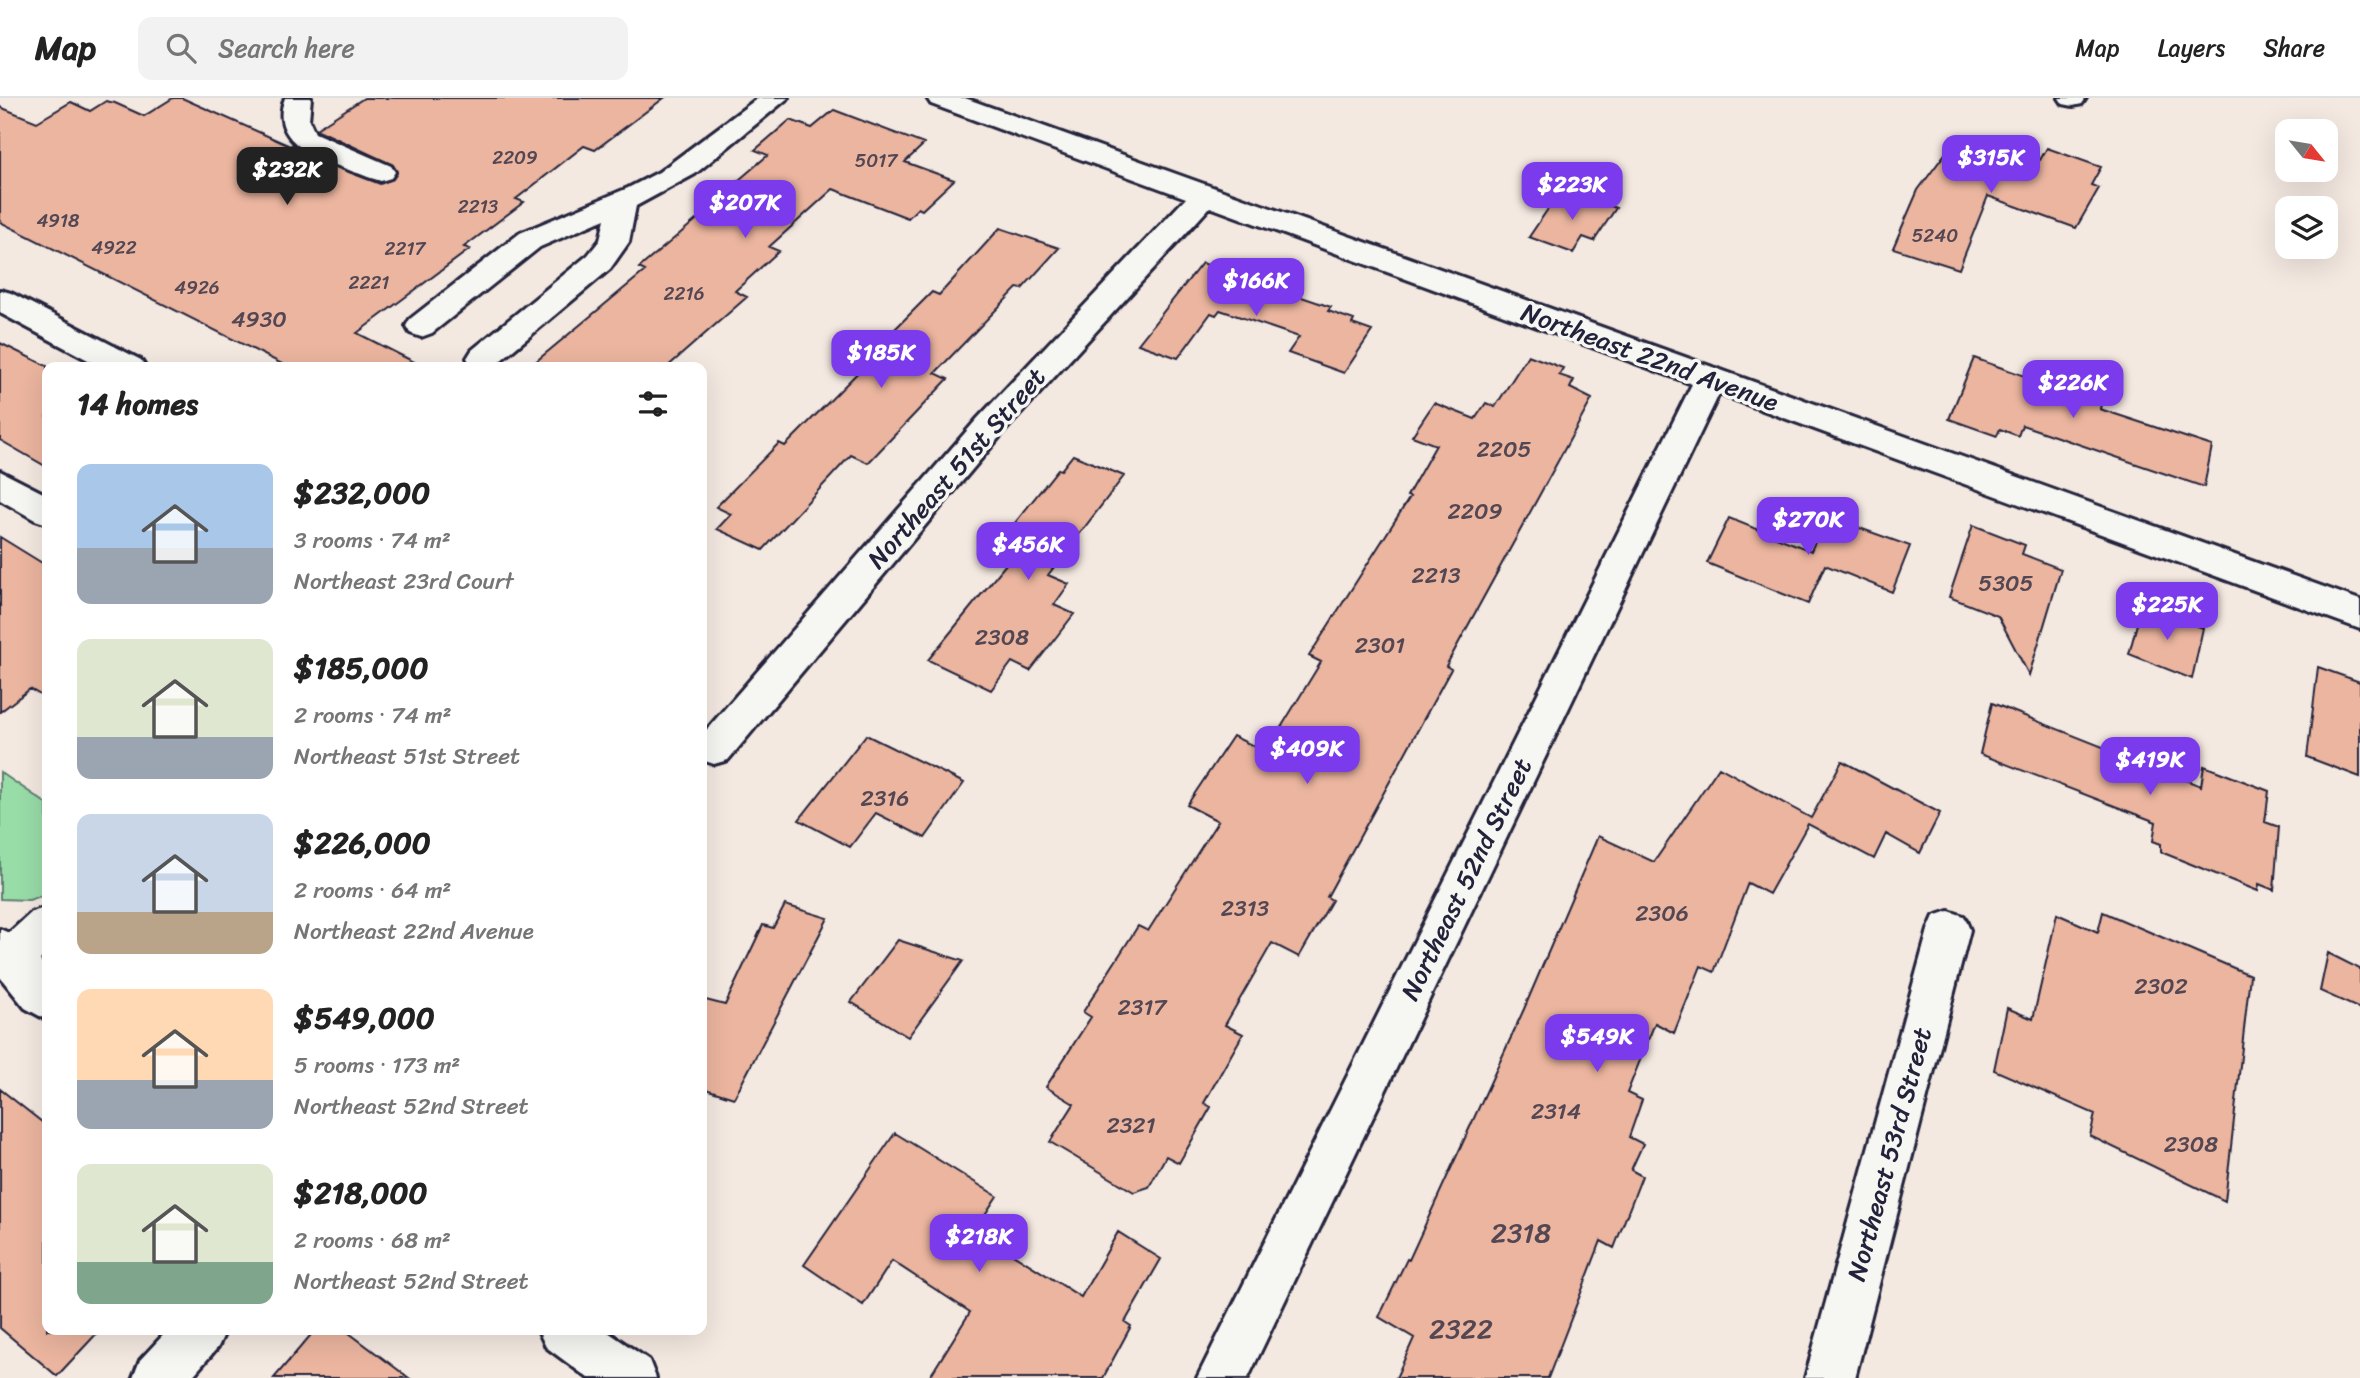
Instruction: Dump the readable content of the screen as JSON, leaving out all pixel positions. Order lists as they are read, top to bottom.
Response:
{
  "streets": {
    "street": [
      "Northeast 22nd Avenue",
      "Northeast 51st Street",
      "Northeast 52nd Street",
      "Northeast 53rd Street"
    ]
  },
  "crossings": [
    ["Northeast 22nd Avenue", "Northeast 51st Street"],
    ["Northeast 22nd Avenue", "Northeast 52nd Street"]
  ],
  "house_numbers": [
    "2209",
    "5017",
    "2213",
    "4918",
    "5240",
    "4922",
    "2217",
    "2221",
    "4926",
    "2216",
    "4930",
    "2205",
    "2209",
    "2213",
    "5305",
    "2308",
    "2301",
    "2316",
    "2313",
    "2306",
    "2302",
    "2317",
    "2314",
    "2321",
    "2308",
    "2318",
    "2322"
  ],
  "north": "bottom right",
  "page": {
    "header": "Map",
    "search": "Search here",
    "nav": ["Map", "Layers", "Share"],
    "price": [
      "$315K",
      "$232K",
      "$223K",
      "$207K",
      "$166K",
      "$185K",
      "$226K",
      "$270K",
      "$456K",
      "$225K",
      "$409K",
      "$419K",
      "$549K",
      "$218K"
    ],
    "heading": "14 homes",
    "list": [
      {
        "name": "$232,000",
        "note": "3 rooms · 74 m² · Northeast 23rd Court"
      },
      {
        "name": "$185,000",
        "note": "2 rooms · 74 m² · Northeast 51st Street"
      },
      {
        "name": "$226,000",
        "note": "2 rooms · 64 m² · Northeast 22nd Avenue"
      },
      {
        "name": "$549,000",
        "note": "5 rooms · 173 m² · Northeast 52nd Street"
      },
      {
        "name": "$218,000",
        "note": "2 rooms · 68 m² · Northeast 52nd Street"
      }
    ]
  }
}
